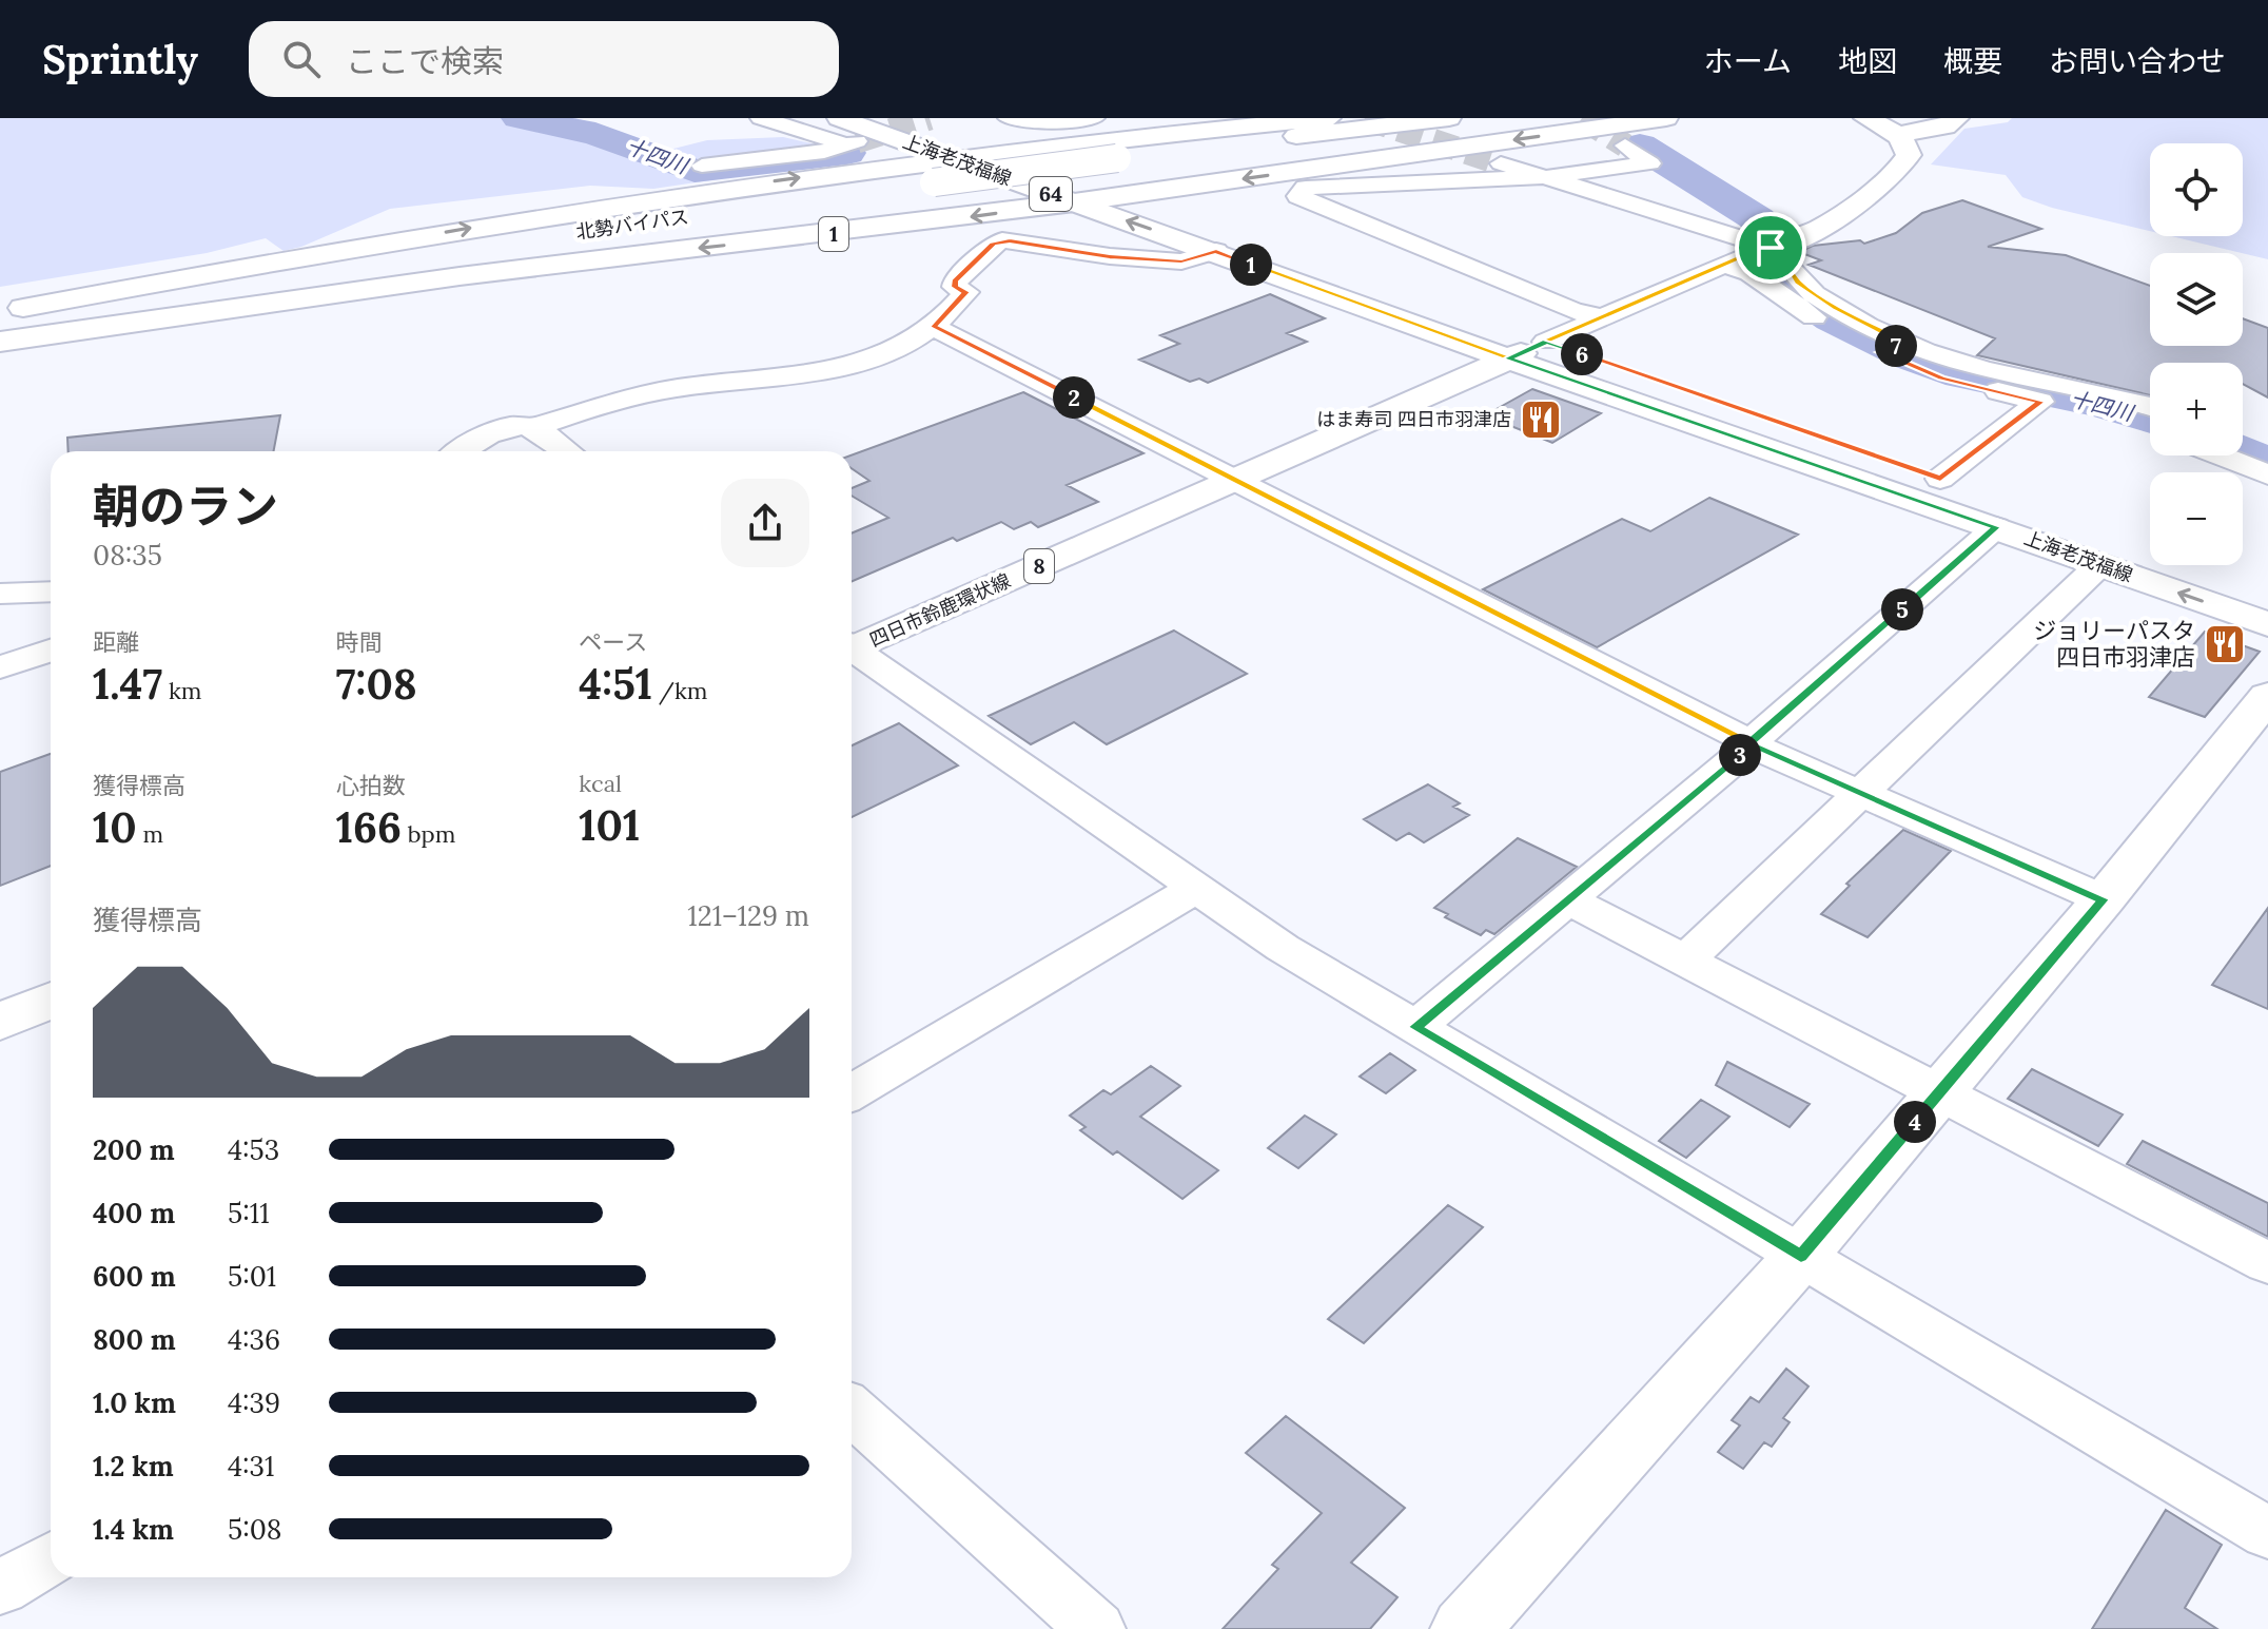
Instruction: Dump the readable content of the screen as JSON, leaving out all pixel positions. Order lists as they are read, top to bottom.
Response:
{
  "streets": {
    "main road": [
      "上海老茂福線",
      "64",
      "北勢バイパス",
      "1",
      "8",
      "四日市鈴鹿環状線"
    ]
  },
  "crossings": [
    ["上海老茂福線", "1"],
    ["上海老茂福線", "四日市鈴鹿環状線"]
  ],
  "water": ["十四川"],
  "places": {
    "restaurant": ["はま寿司 四日市羽津店", "ジョリーパスタ 四日市羽津店"]
  },
  "page": {
    "header": "Sprintly",
    "search": "ここで検索",
    "nav": [
      "ホーム",
      "地図",
      "概要",
      "お問い合わせ"
    ],
    "map_buttons": ["+", "−"],
    "pins": [
      "1",
      "7",
      "6",
      "2",
      "5",
      "3",
      "4"
    ],
    "heading": ["朝のラン", "08:35"],
    "stats": [
      ["距離", "1.47 km"],
      ["時間", "7:08"],
      ["ペース", "4:51 /km"],
      ["獲得標高", "10 m"],
      ["心拍数", "166 bpm"],
      ["kcal", "101"]
    ],
    "chart": ["獲得標高", "121–129 m"],
    "list": [
      {
        "name": "200 m",
        "note": "4:53"
      },
      {
        "name": "400 m",
        "note": "5:11"
      },
      {
        "name": "600 m",
        "note": "5:01"
      },
      {
        "name": "800 m",
        "note": "4:36"
      },
      {
        "name": "1.0 km",
        "note": "4:39"
      },
      {
        "name": "1.2 km",
        "note": "4:31"
      },
      {
        "name": "1.4 km",
        "note": "5:08"
      }
    ]
  }
}
